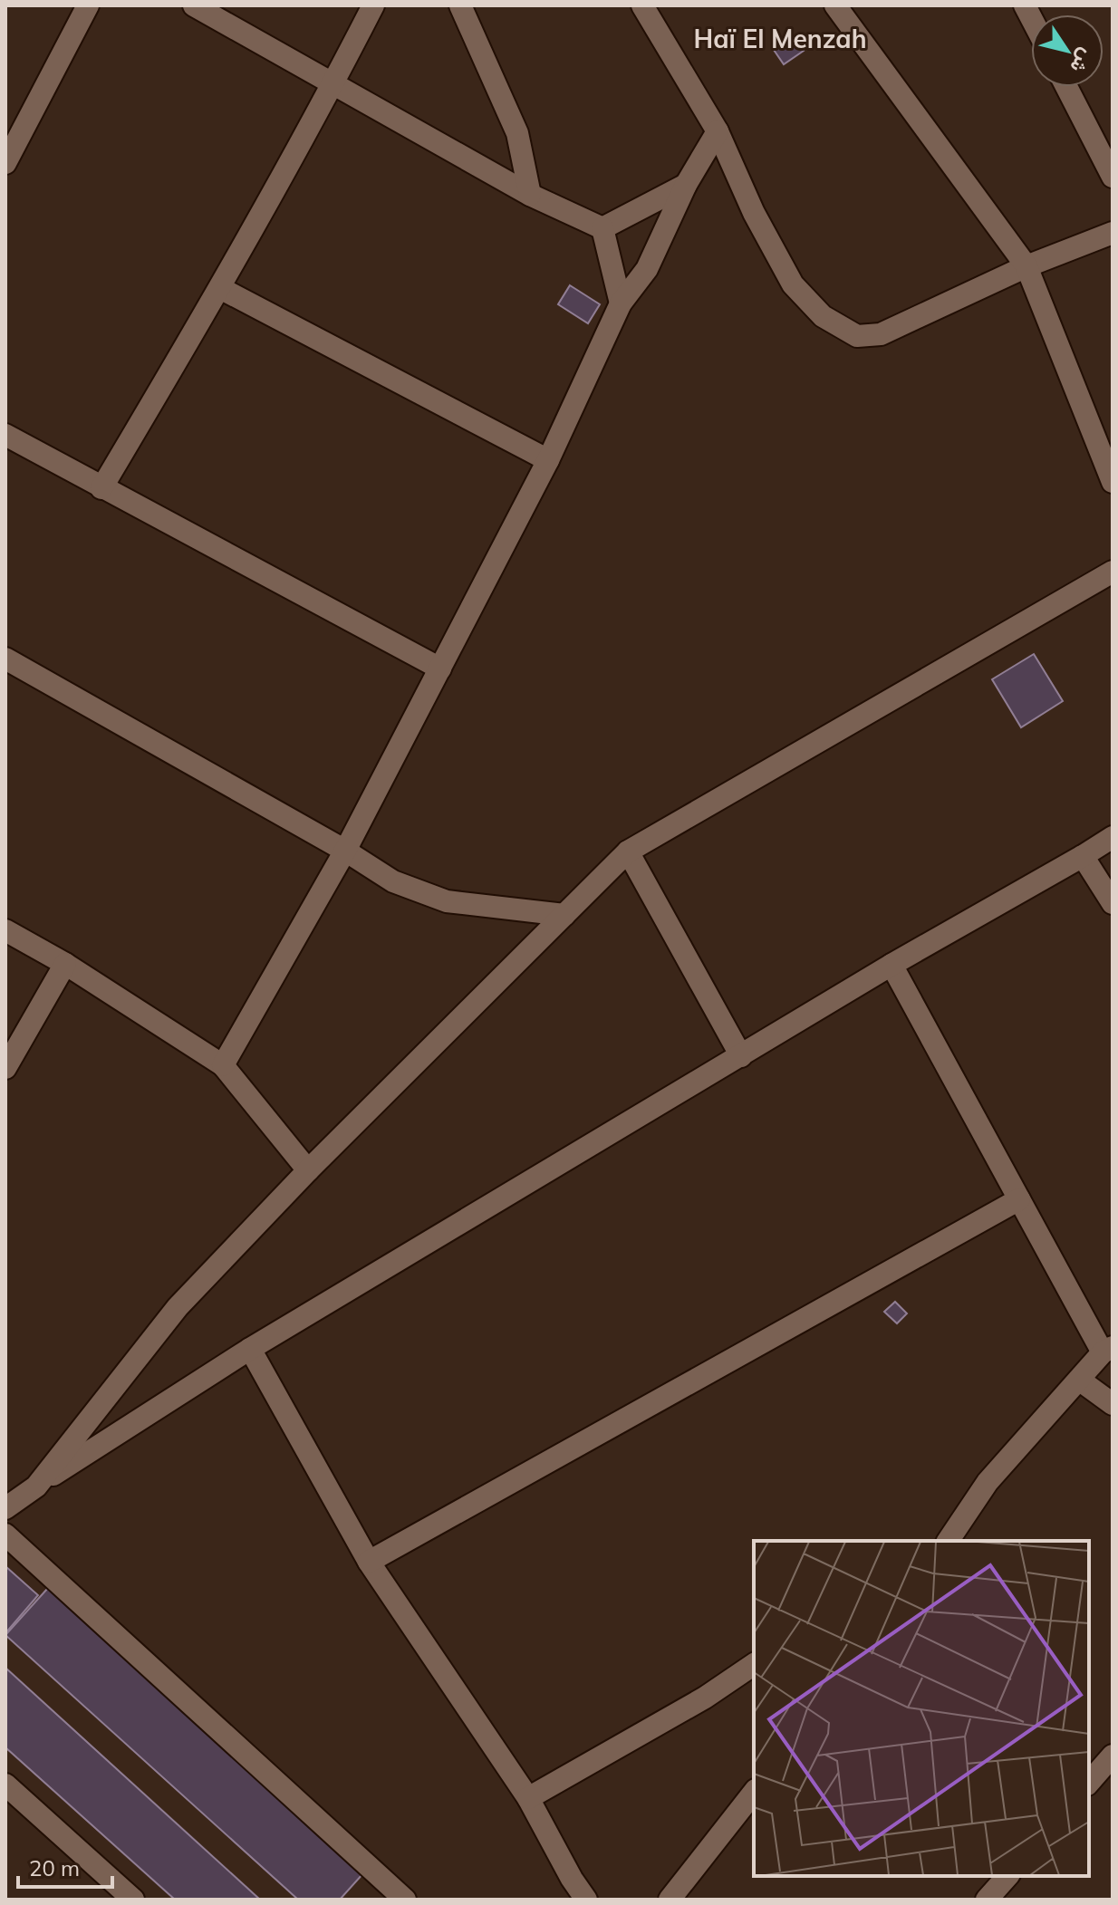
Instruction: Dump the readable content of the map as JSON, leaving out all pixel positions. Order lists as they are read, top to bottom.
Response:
{
  "districts": ["Haï El Menzah"],
  "scale_bar": "20 m",
  "north": "bottom right"
}
